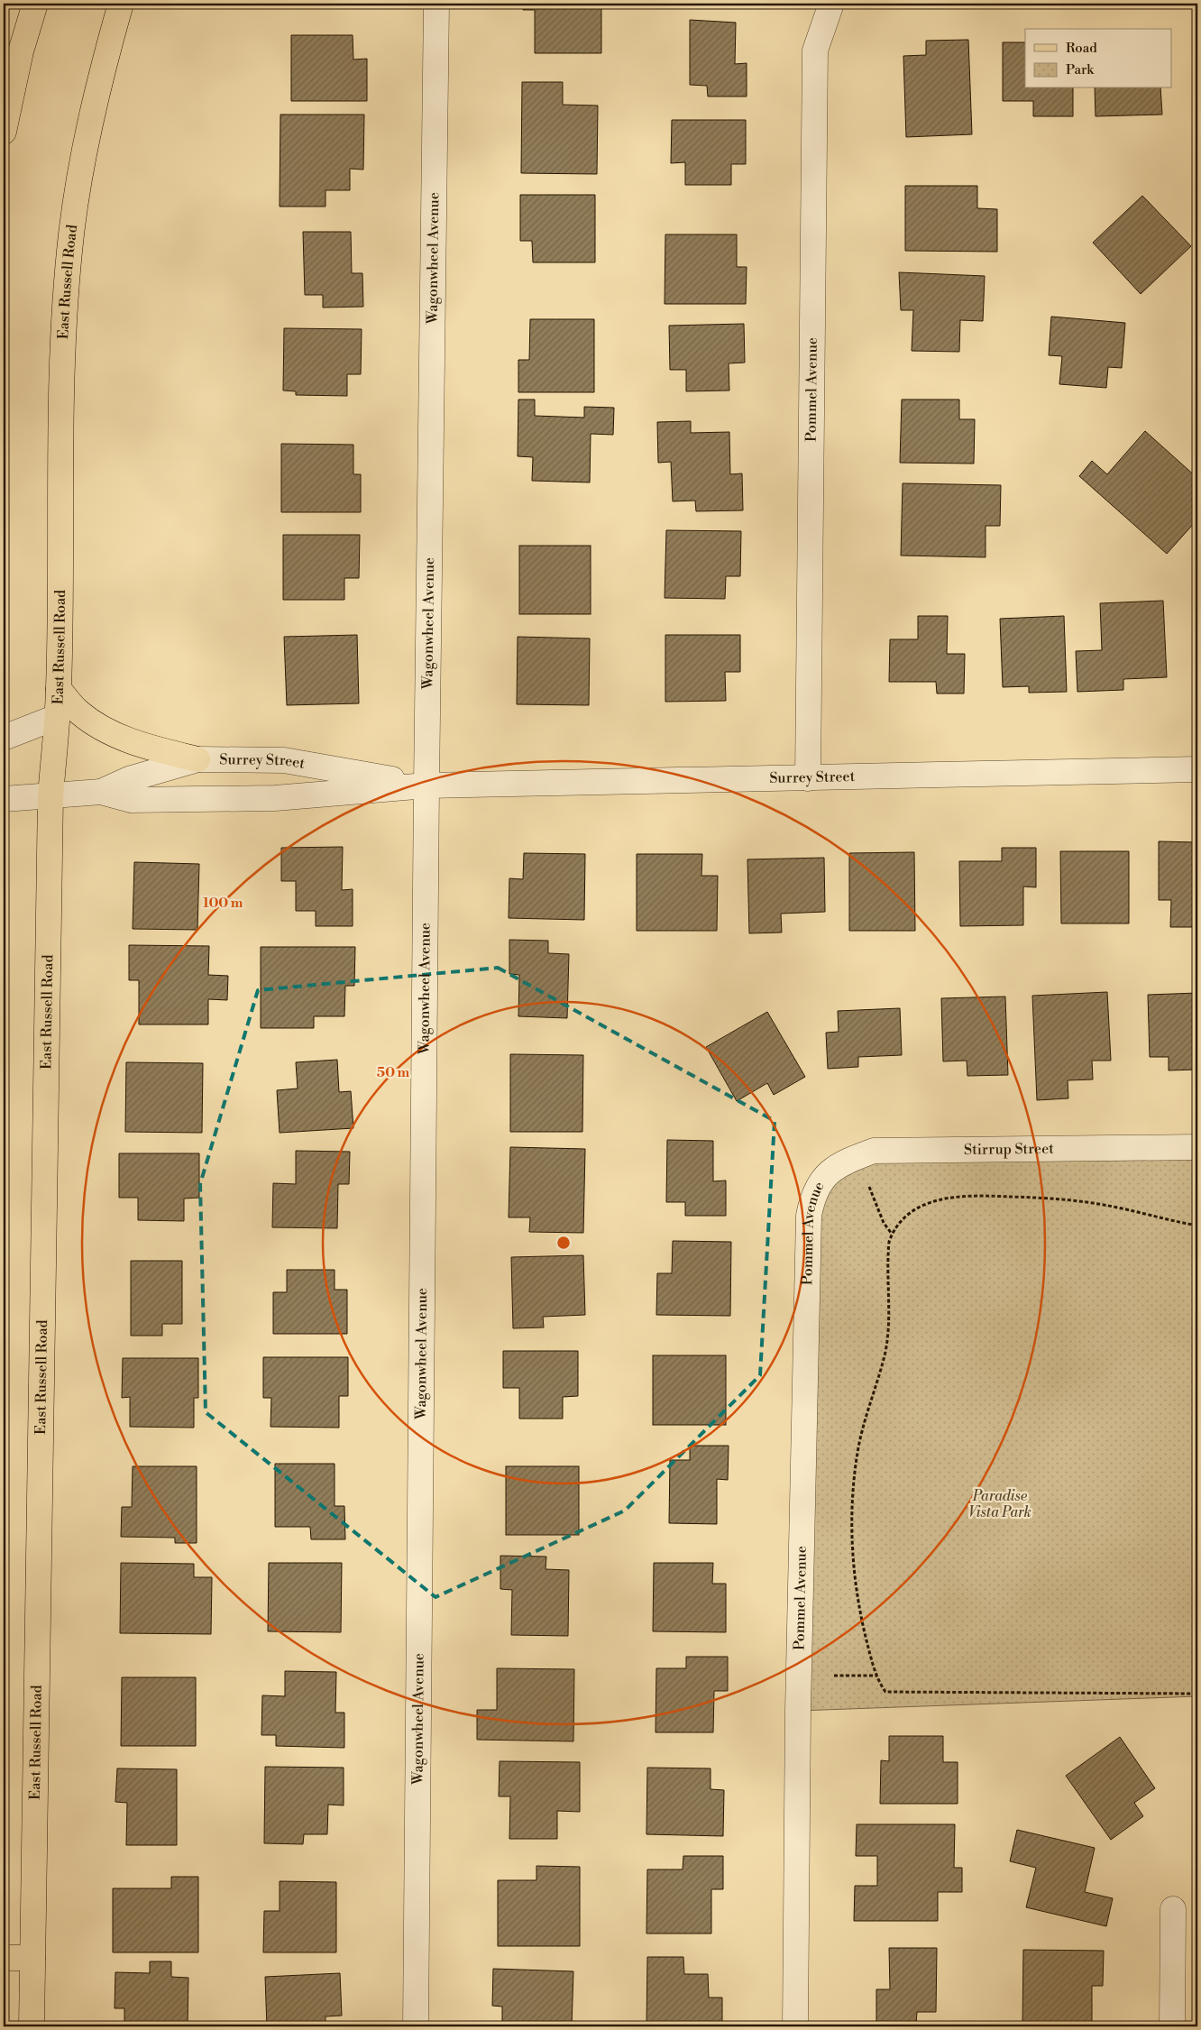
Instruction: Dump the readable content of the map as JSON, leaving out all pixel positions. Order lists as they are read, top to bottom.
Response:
{
  "streets": {
    "main road": ["East Russell Road"],
    "street": [
      "Wagonwheel Avenue",
      "Pommel Avenue",
      "Surrey Street",
      "Stirrup Street"
    ]
  },
  "crossings": [
    ["Wagonwheel Avenue", "Surrey Street"],
    ["East Russell Road", "Surrey Street"],
    ["Pommel Avenue", "Surrey Street"],
    ["Pommel Avenue", "Stirrup Street"]
  ],
  "parks": ["Paradise Vista Park"],
  "legend": ["Road", "Park"],
  "rings": ["100 m", "50 m"]
}
